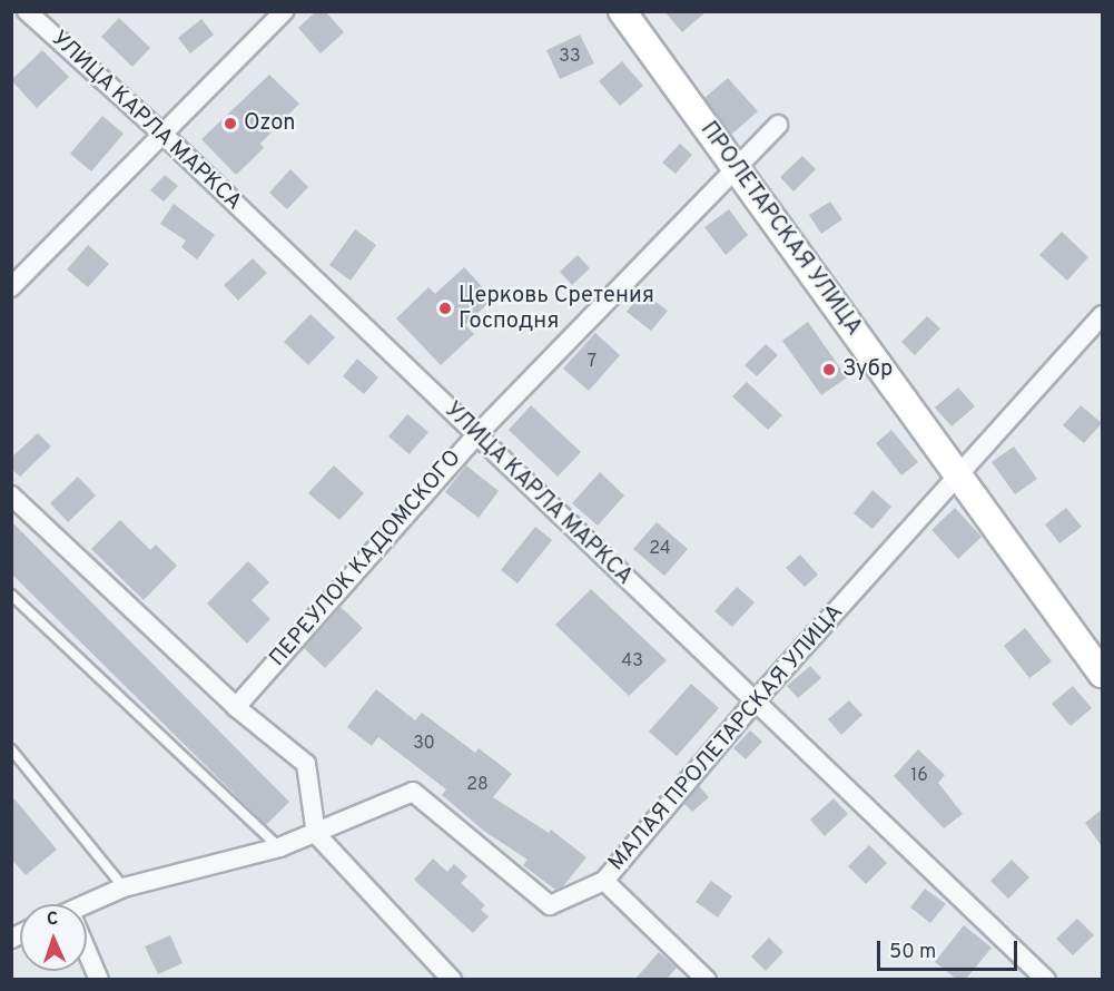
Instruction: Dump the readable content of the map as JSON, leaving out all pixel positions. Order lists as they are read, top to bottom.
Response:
{
  "streets": {
    "main road": ["ПРОЛЕТАРСКАЯ УЛИЦА"],
    "street": ["УЛИЦА КАРЛА МАРКСА", "ПЕРЕУЛОК КАДОМСКОГО", "МАЛАЯ ПРОЛЕТАРСКАЯ УЛИЦА"]
  },
  "crossings": [
    ["УЛИЦА КАРЛА МАРКСА", "ПЕРЕУЛОК КАДОМСКОГО"],
    ["УЛИЦА КАРЛА МАРКСА", "МАЛАЯ ПРОЛЕТАРСКАЯ УЛИЦА"],
    ["ПРОЛЕТАРСКАЯ УЛИЦА", "ПЕРЕУЛОК КАДОМСКОГО"],
    ["ПРОЛЕТАРСКАЯ УЛИЦА", "МАЛАЯ ПРОЛЕТАРСКАЯ УЛИЦА"]
  ],
  "places": ["Ozon", "Церковь Сретения Господня", "Зубр"],
  "house_numbers": [
    "33",
    "7",
    "24",
    "43",
    "30",
    "16",
    "28"
  ],
  "scale_bar": "50 m",
  "north": "top"
}
